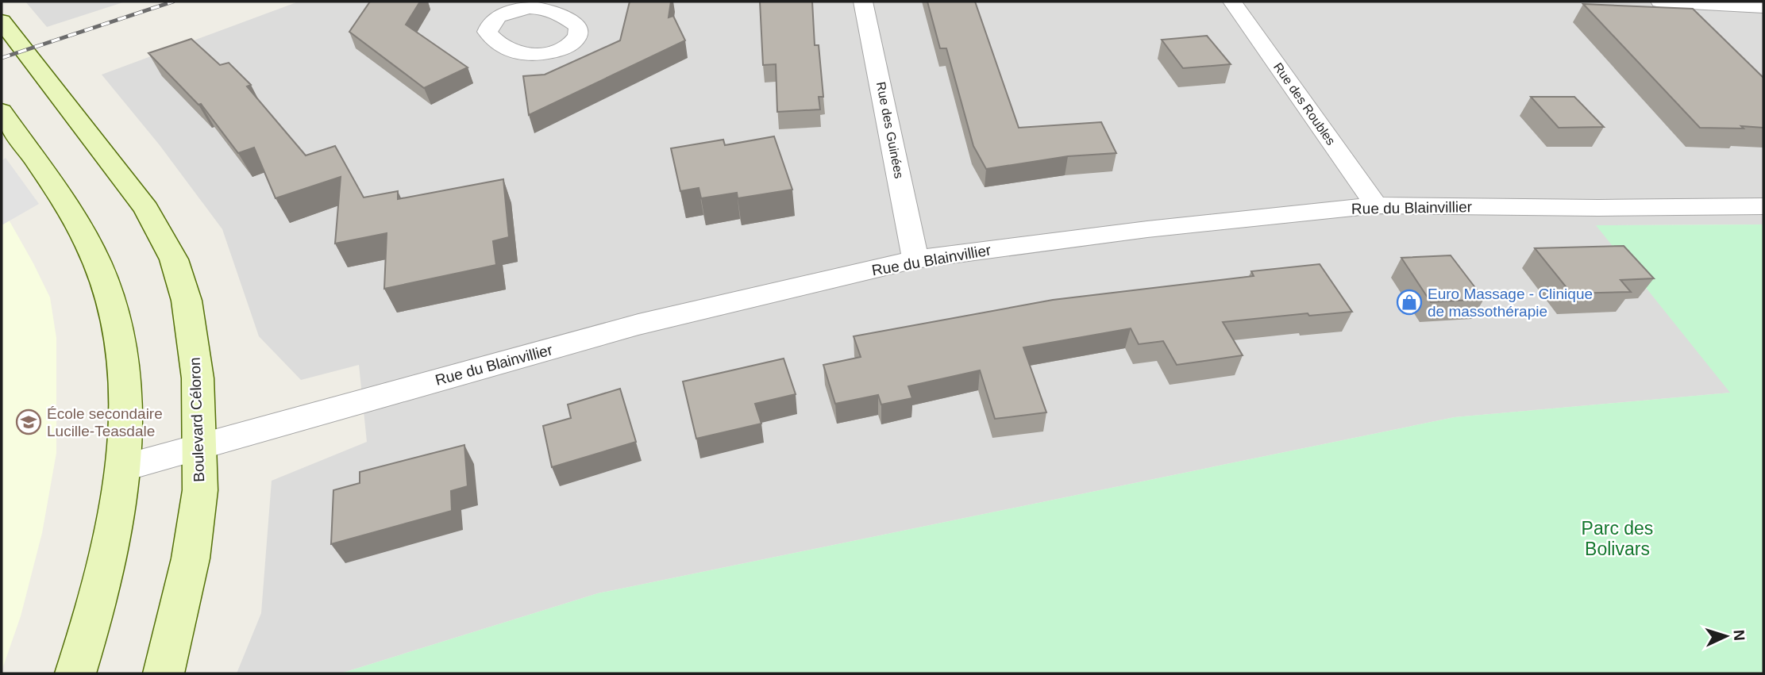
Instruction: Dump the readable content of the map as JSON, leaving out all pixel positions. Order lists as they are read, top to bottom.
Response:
{
  "streets": {
    "street": [
      "Rue des Roubles",
      "Rue des Guinées",
      "Rue du Blainvillier",
      "Boulevard Céloron"
    ]
  },
  "crossings": [
    ["Rue des Roubles", "Rue du Blainvillier"],
    ["Rue des Guinées", "Rue du Blainvillier"],
    ["Rue du Blainvillier", "Boulevard Céloron"]
  ],
  "parks": ["Parc des Bolivars"],
  "places": {
    "shop": ["Euro Massage - Clinique de massothérapie"],
    "school or university": ["École secondaire Lucille-Teasdale"]
  },
  "north": "right"
}
